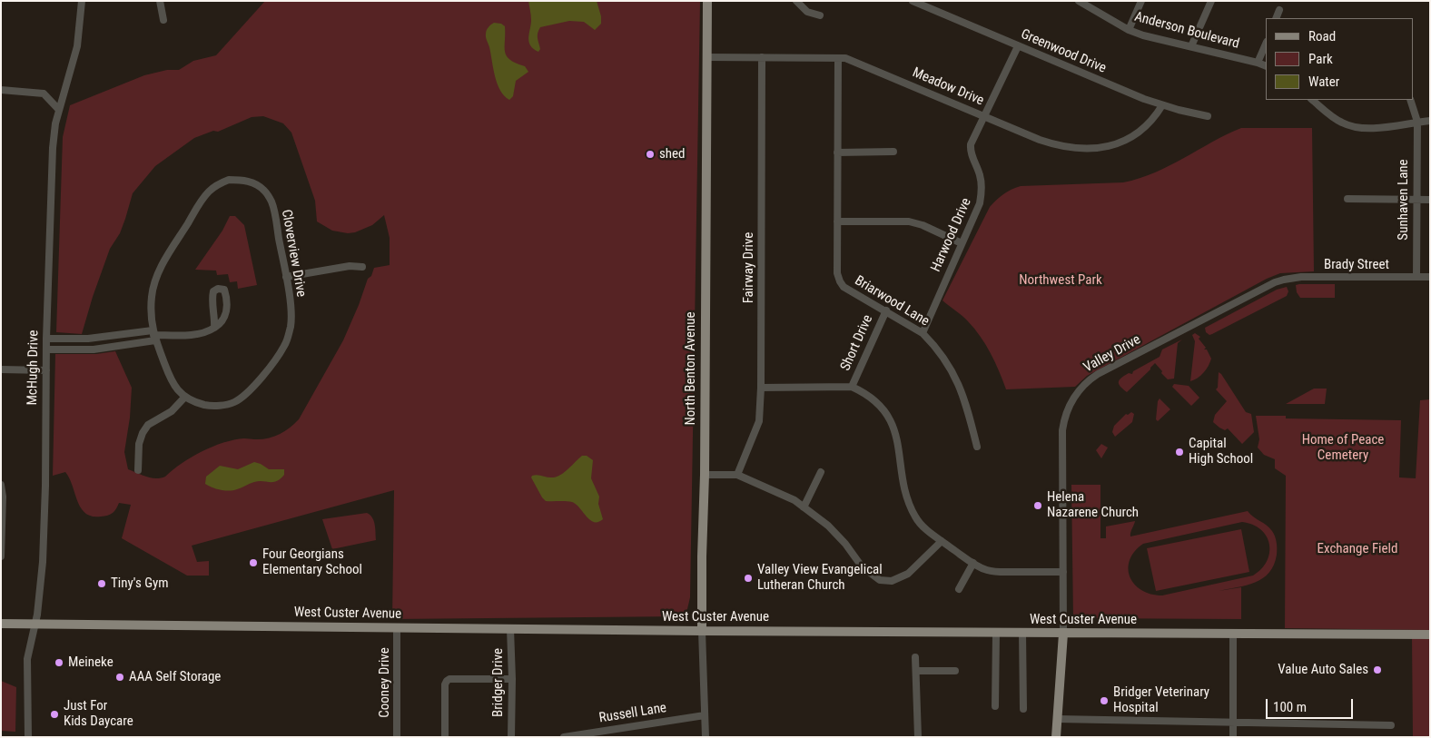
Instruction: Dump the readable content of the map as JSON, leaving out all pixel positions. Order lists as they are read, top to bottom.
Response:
{
  "streets": {
    "main road": ["North Benton Avenue", "West Custer Avenue"],
    "street": [
      "Anderson Boulevard",
      "Greenwood Drive",
      "Meadow Drive",
      "Sunhaven Lane",
      "Harwood Drive",
      "Cloverview Drive",
      "Brady Street",
      "Fairway Drive",
      "Briarwood Lane",
      "Short Drive",
      "Valley Drive",
      "McHugh Drive",
      "Cooney Drive",
      "Bridger Drive",
      "Russell Lane"
    ]
  },
  "crossings": [
    ["Greenwood Drive", "Meadow Drive"],
    ["Greenwood Drive", "Harwood Drive"],
    ["Meadow Drive", "Harwood Drive"],
    ["Meadow Drive", "Fairway Drive"],
    ["Meadow Drive", "Briarwood Lane"],
    ["Meadow Drive", "North Benton Avenue"],
    ["Sunhaven Lane", "Brady Street"],
    ["Harwood Drive", "Briarwood Lane"],
    ["Brady Street", "Valley Drive"],
    ["Briarwood Lane", "Short Drive"],
    ["Valley Drive", "West Custer Avenue"],
    ["McHugh Drive", "West Custer Avenue"],
    ["North Benton Avenue", "West Custer Avenue"],
    ["North Benton Avenue", "Russell Lane"],
    ["West Custer Avenue", "Cooney Drive"],
    ["West Custer Avenue", "Bridger Drive"]
  ],
  "parks": ["Northwest Park", "Home of Peace Cemetery", "Exchange Field"],
  "places": [
    "shed",
    "Capital High School",
    "Helena Nazarene Church",
    "Four Georgians Elementary School",
    "Valley View Evangelical Lutheran Church",
    "Tiny's Gym",
    "Meineke",
    "Value Auto Sales",
    "AAA Self Storage",
    "Bridger Veterinary Hospital",
    "Just For Kids Daycare"
  ],
  "legend": ["Road", "Park", "Water"],
  "scale_bar": "100 m"
}
